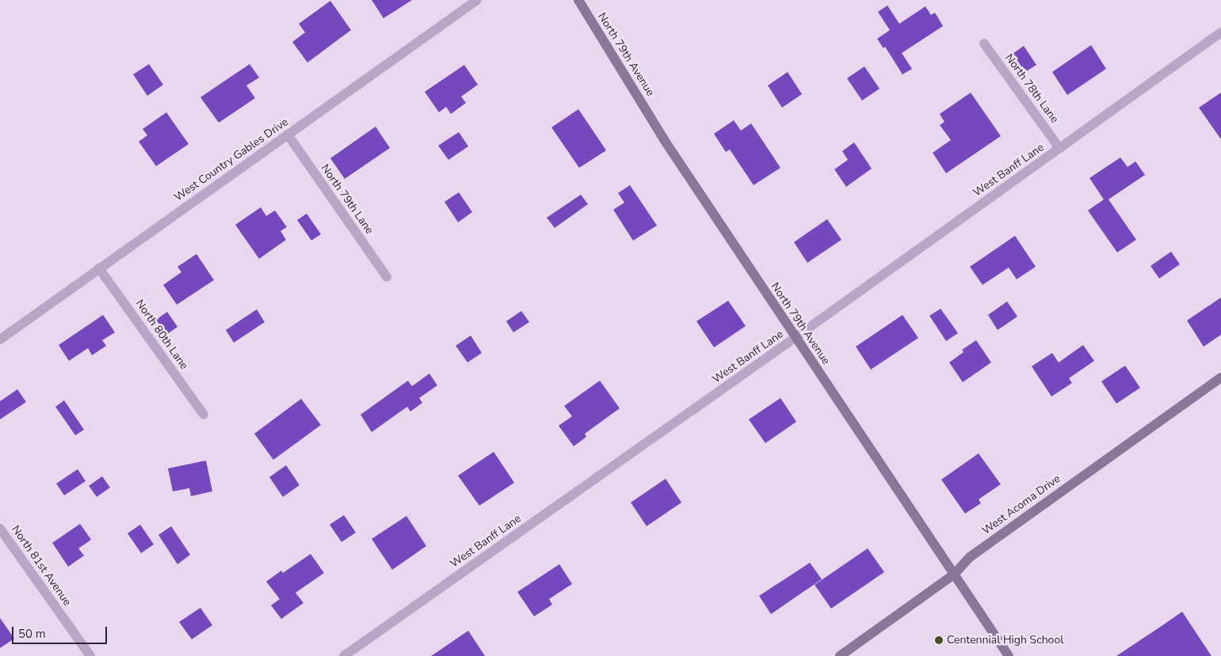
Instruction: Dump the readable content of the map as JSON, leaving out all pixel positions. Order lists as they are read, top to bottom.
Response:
{
  "streets": {
    "street": [
      "North 79th Avenue",
      "North 78th Lane",
      "West Country Gables Drive",
      "West Banff Lane",
      "North 79th Lane",
      "North 80th Lane",
      "West Acoma Drive",
      "North 81st Avenue"
    ]
  },
  "crossings": [
    ["North 79th Avenue", "West Banff Lane"],
    ["North 79th Avenue", "West Acoma Drive"],
    ["North 78th Lane", "West Banff Lane"],
    ["West Country Gables Drive", "North 79th Lane"],
    ["West Country Gables Drive", "North 80th Lane"]
  ],
  "places": ["Centennial High School"],
  "scale_bar": "50 m"
}
